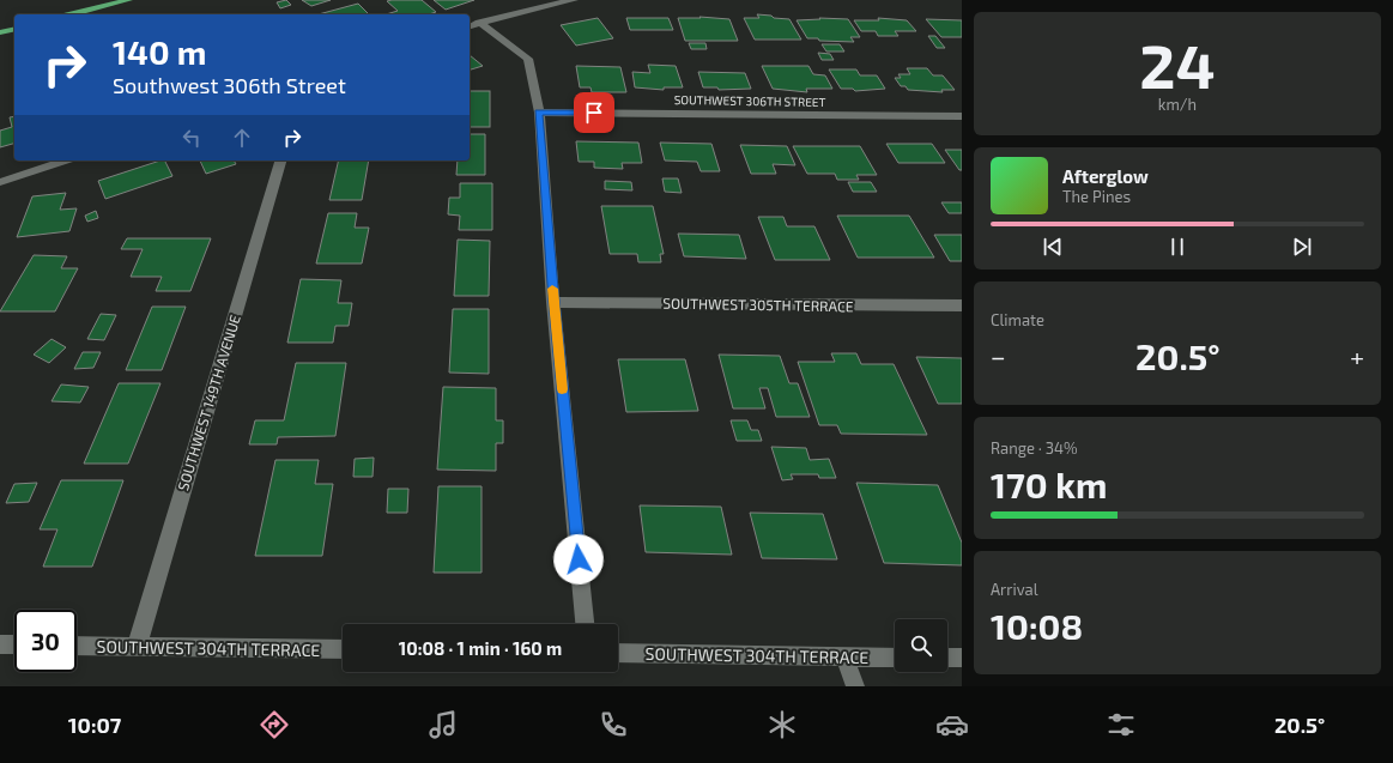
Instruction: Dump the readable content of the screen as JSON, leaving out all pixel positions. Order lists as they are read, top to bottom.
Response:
{
  "streets": {
    "street": [
      "SOUTHWEST 306TH STREET",
      "SOUTHWEST 305TH TERRACE",
      "SOUTHWEST 149TH AVENUE",
      "SOUTHWEST 304TH TERRACE"
    ]
  },
  "crossings": [
    ["SOUTHWEST 149TH AVENUE", "SOUTHWEST 304TH TERRACE"]
  ],
  "page": {
    "tile": [
      ["24", "km/h"],
      "Climate",
      ["Range · 34%", "170 km"],
      ["Arrival", "10:08"]
    ],
    "turn": ["140 m", "Southwest 306th Street"],
    "song": ["Afterglow", "The Pines"],
    "heat": ["−", "20.5°", "+"],
    "limit": "30",
    "trip": "10:08 · 1 min · 160 m",
    "tabs": ["10:07", "20.5°"]
  }
}
